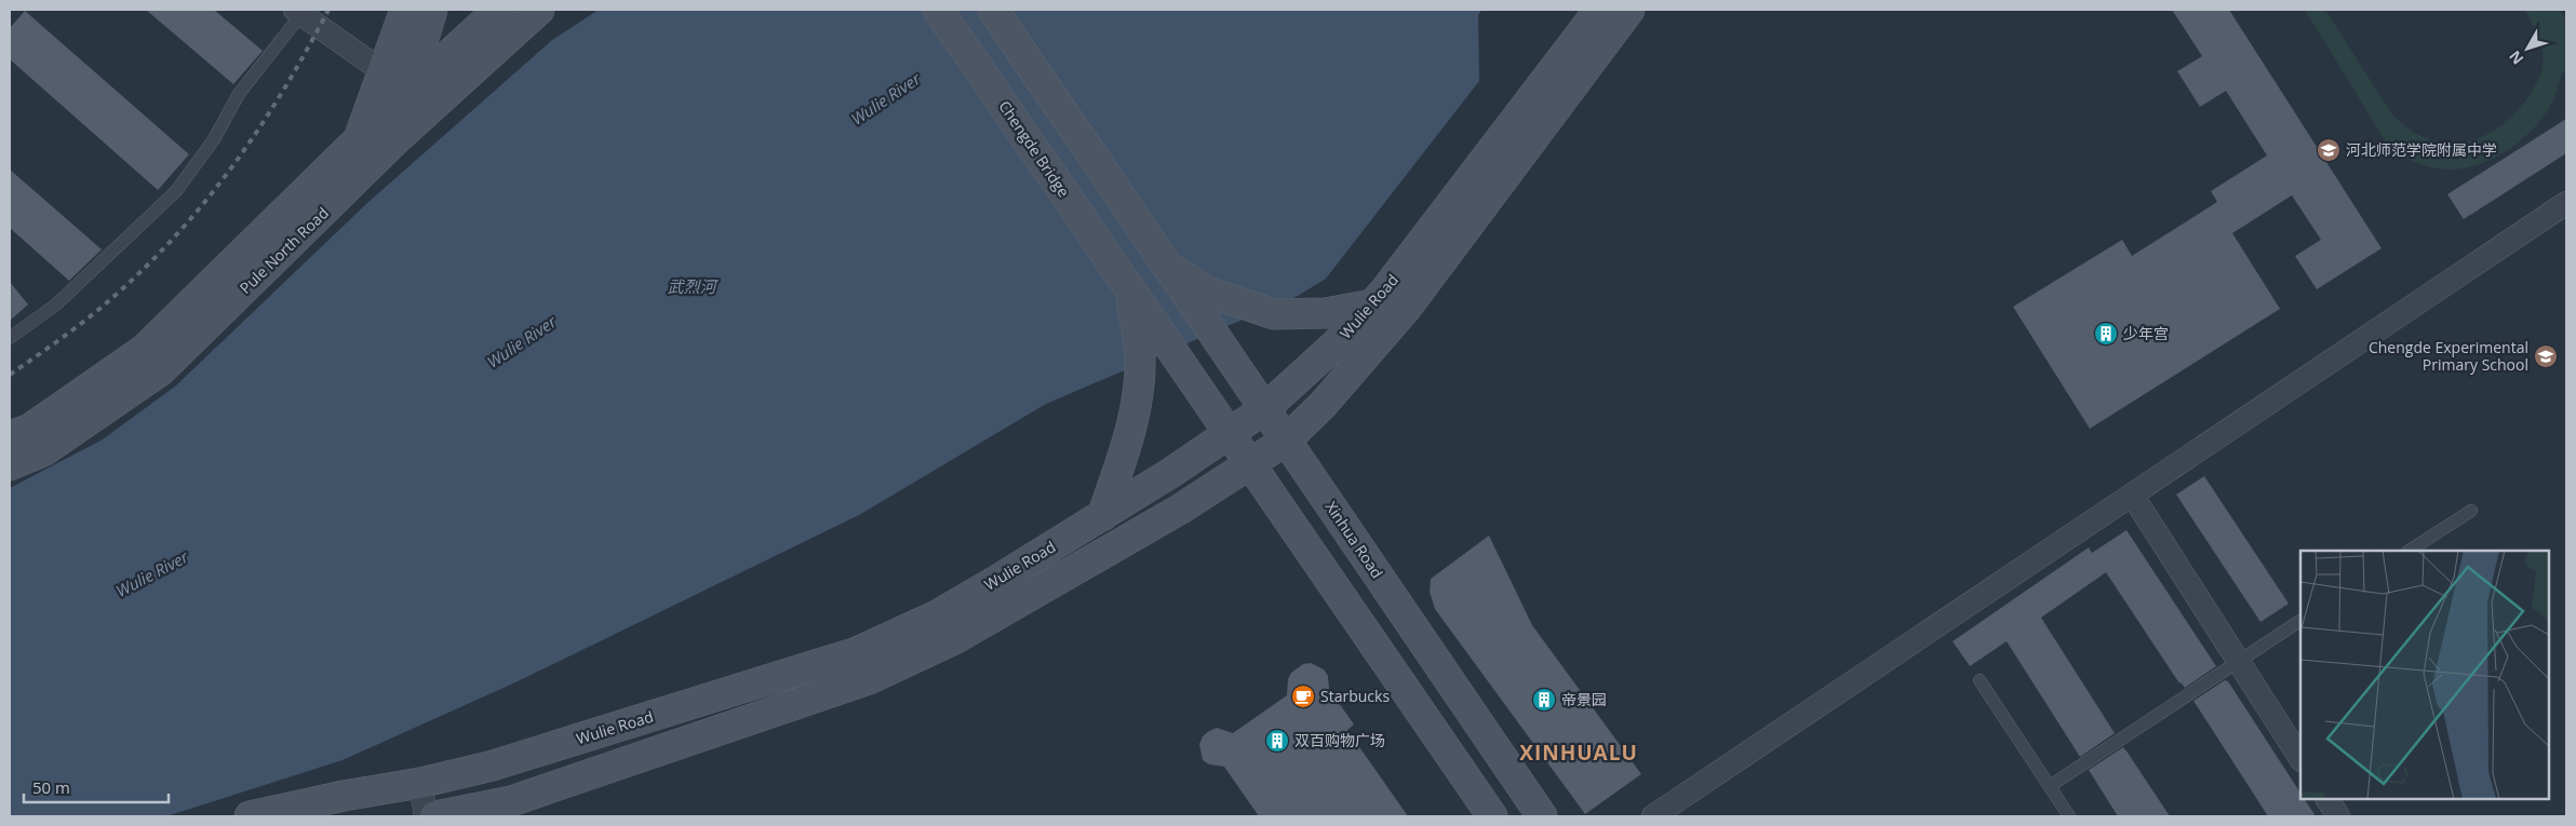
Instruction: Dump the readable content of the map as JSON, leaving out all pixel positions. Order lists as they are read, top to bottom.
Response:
{
  "streets": {
    "main road": [
      "Chengde Bridge",
      "Pule North Road",
      "Wulie Road",
      "Xinhua Road"
    ]
  },
  "crossings": [
    ["Wulie Road", "Xinhua Road"]
  ],
  "districts": ["XINHUALU"],
  "water": ["Wulie River", "武烈河"],
  "places": {
    "school or university": ["河北师范学院附属中学", "Chengde Experimental Primary School"],
    "building": ["少年宫", "帝景园", "双百购物广场"],
    "cafe": ["Starbucks"]
  },
  "scale_bar": "50 m",
  "north": "bottom left"
}
